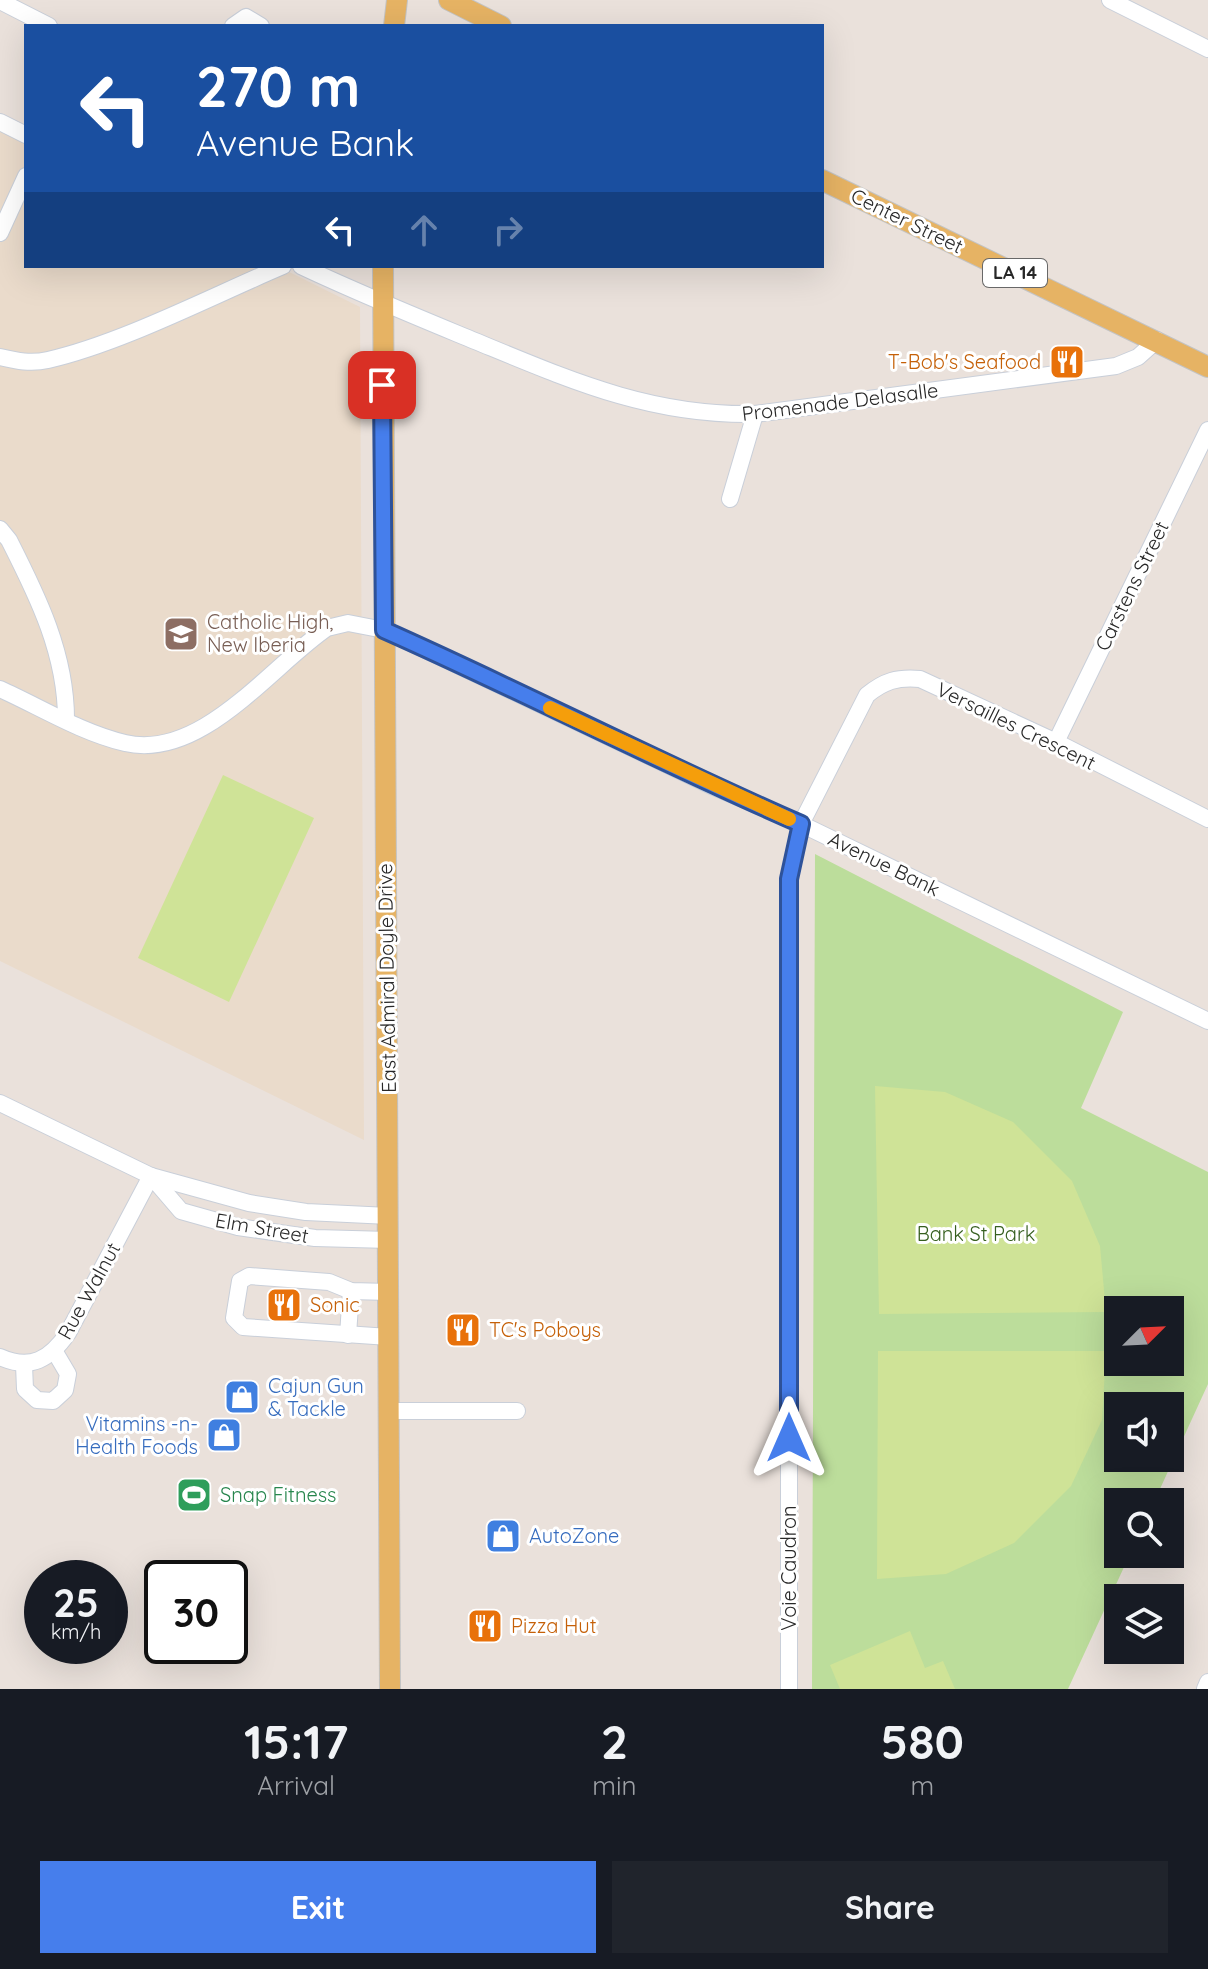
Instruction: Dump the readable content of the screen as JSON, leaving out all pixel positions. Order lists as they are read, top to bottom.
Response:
{
  "streets": {
    "main road": ["Center Street", "LA 14", "East Admiral Doyle Drive"],
    "street": [
      "Promenade Delasalle",
      "Carstens Street",
      "Versailles Crescent",
      "Avenue Bank",
      "Elm Street",
      "Rue Walnut",
      "Voie Caudron"
    ]
  },
  "crossings": [
    ["Center Street", "Promenade Delasalle"],
    ["Promenade Delasalle", "East Admiral Doyle Drive"],
    ["Carstens Street", "Versailles Crescent"],
    ["Versailles Crescent", "Avenue Bank"],
    ["Versailles Crescent", "Voie Caudron"],
    ["Avenue Bank", "East Admiral Doyle Drive"],
    ["Avenue Bank", "Voie Caudron"],
    ["East Admiral Doyle Drive", "Elm Street"],
    ["Elm Street", "Rue Walnut"]
  ],
  "parks": ["Bank St Park"],
  "places": {
    "restaurant": [
      "T-Bob's Seafood",
      "Sonic",
      "TC's Poboys",
      "Pizza Hut"
    ],
    "school or university": ["Catholic High, New Iberia"],
    "shop": ["Cajun Gun & Tackle", "Vitamins -n- Health Foods", "AutoZone"],
    "sports": ["Snap Fitness"]
  },
  "north": "top right",
  "page": {
    "turn": ["270 m", "Avenue Bank"],
    "speed": "25 km/h",
    "limit": "30",
    "eta": [
      "15:17",
      "Arrival",
      "2",
      "min",
      "580",
      "m"
    ],
    "buttons": ["Exit", "Share"]
  }
}
